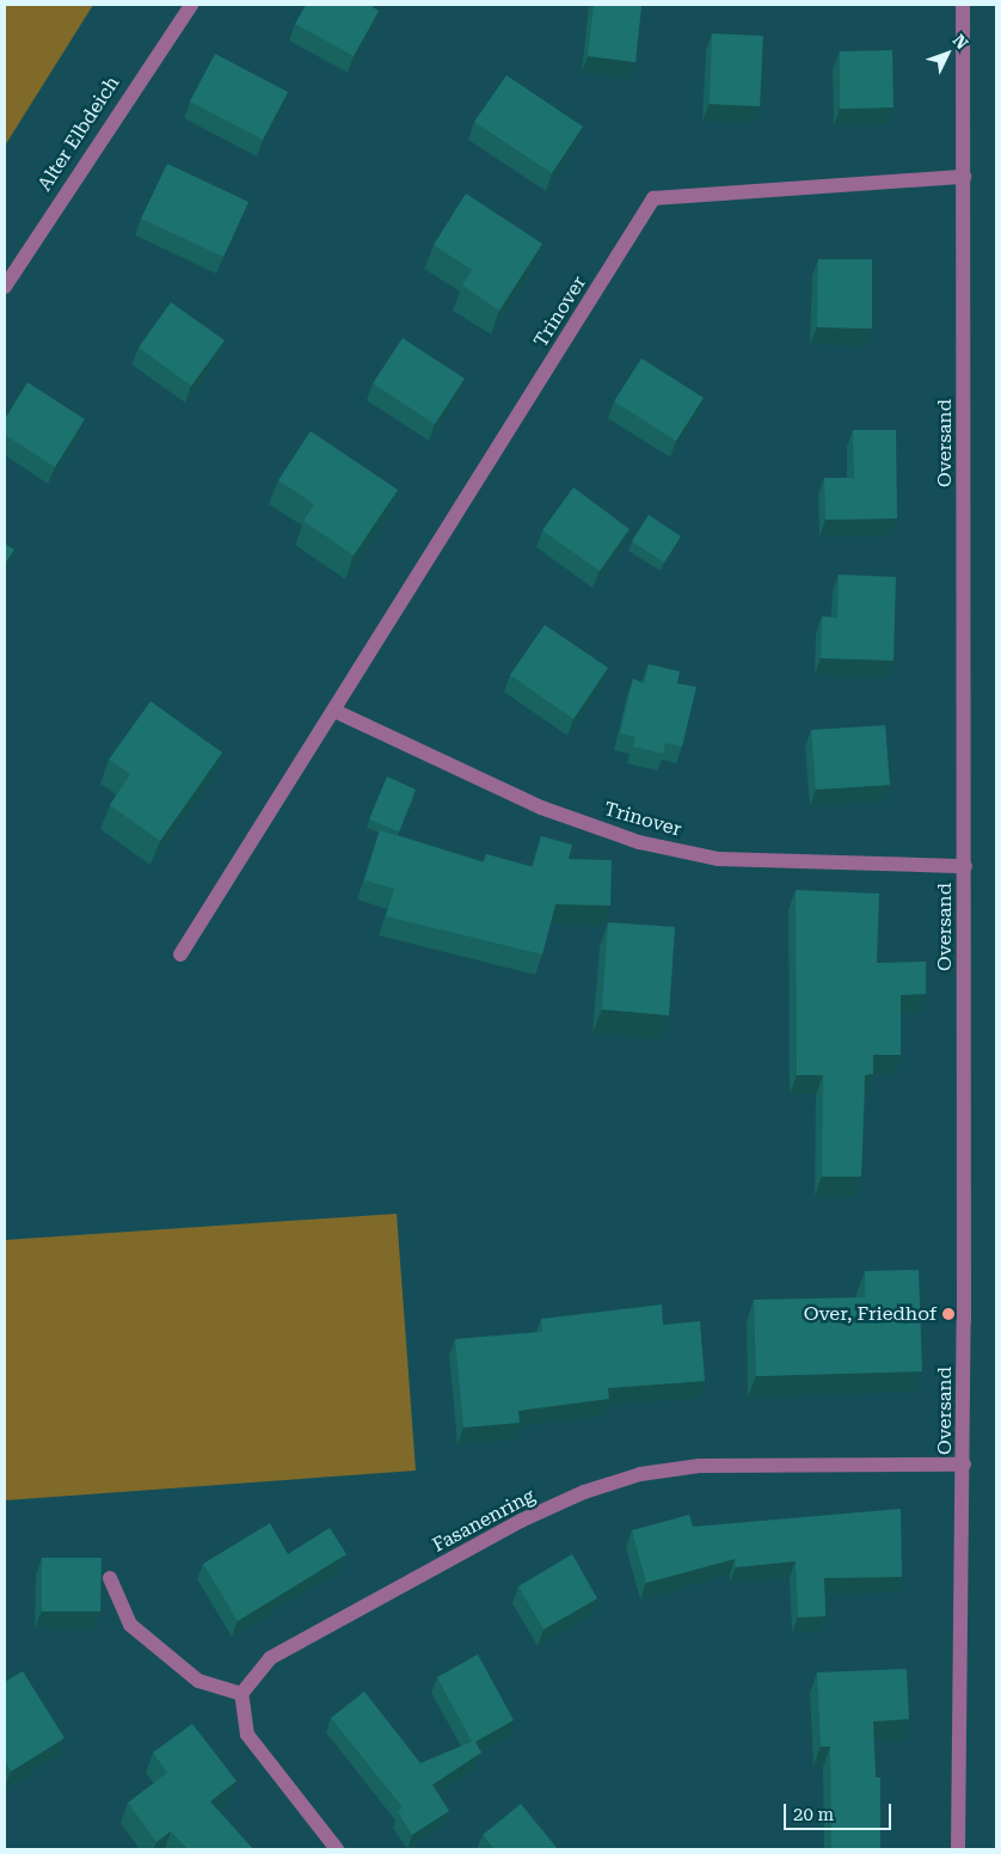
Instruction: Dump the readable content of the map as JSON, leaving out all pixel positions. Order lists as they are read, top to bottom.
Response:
{
  "streets": {
    "street": [
      "Alter Elbdeich",
      "Trinover",
      "Oversand",
      "Fasanenring"
    ]
  },
  "crossings": [
    ["Trinover", "Oversand"],
    ["Oversand", "Fasanenring"]
  ],
  "places": ["Over, Friedhof"],
  "scale_bar": "20 m",
  "north": "top right"
}
